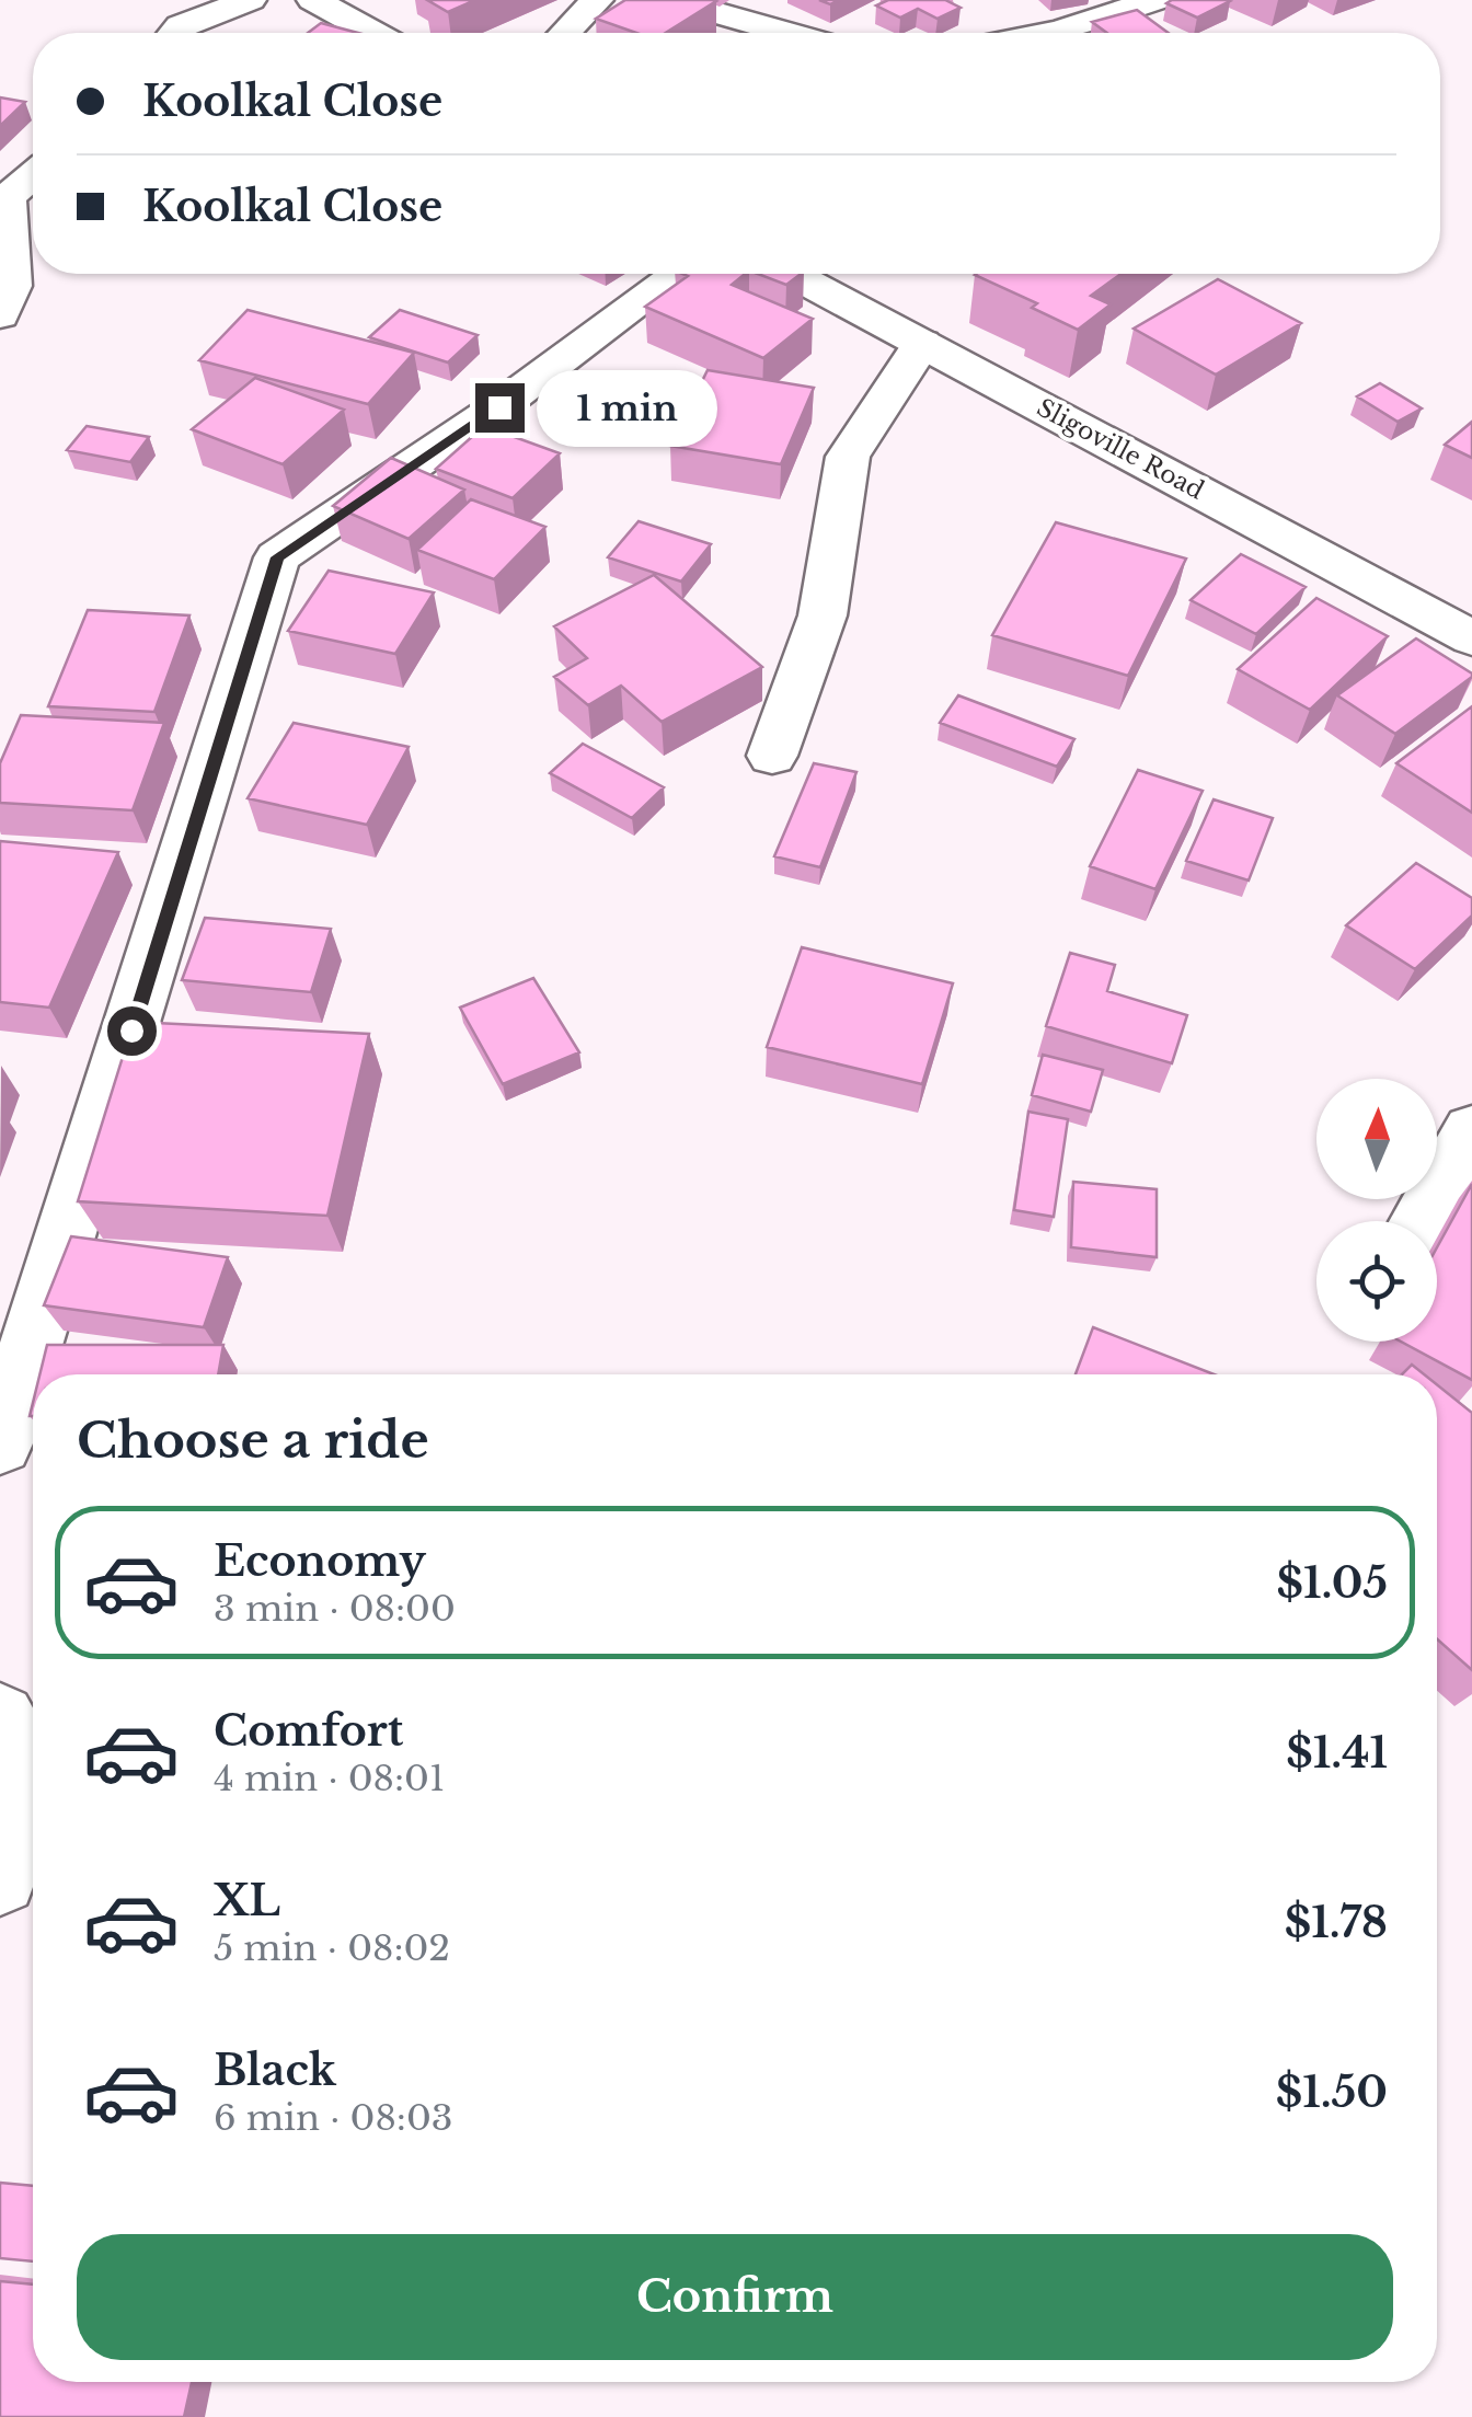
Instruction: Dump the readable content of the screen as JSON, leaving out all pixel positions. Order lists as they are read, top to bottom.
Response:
{
  "streets": {
    "street": ["Sligoville Road"]
  },
  "north": "top",
  "page": {
    "banner": ["Koolkal Close", "Koolkal Close"],
    "bubble": "1 min",
    "heading": "Choose a ride",
    "list": [
      {
        "name": "Economy",
        "note": "3 min · 08:00",
        "value": "$1.05"
      },
      {
        "name": "Comfort",
        "note": "4 min · 08:01",
        "value": "$1.41"
      },
      {
        "name": "XL",
        "note": "5 min · 08:02",
        "value": "$1.78"
      },
      {
        "name": "Black",
        "note": "6 min · 08:03",
        "value": "$1.50"
      }
    ],
    "buttons": "Confirm"
  }
}
